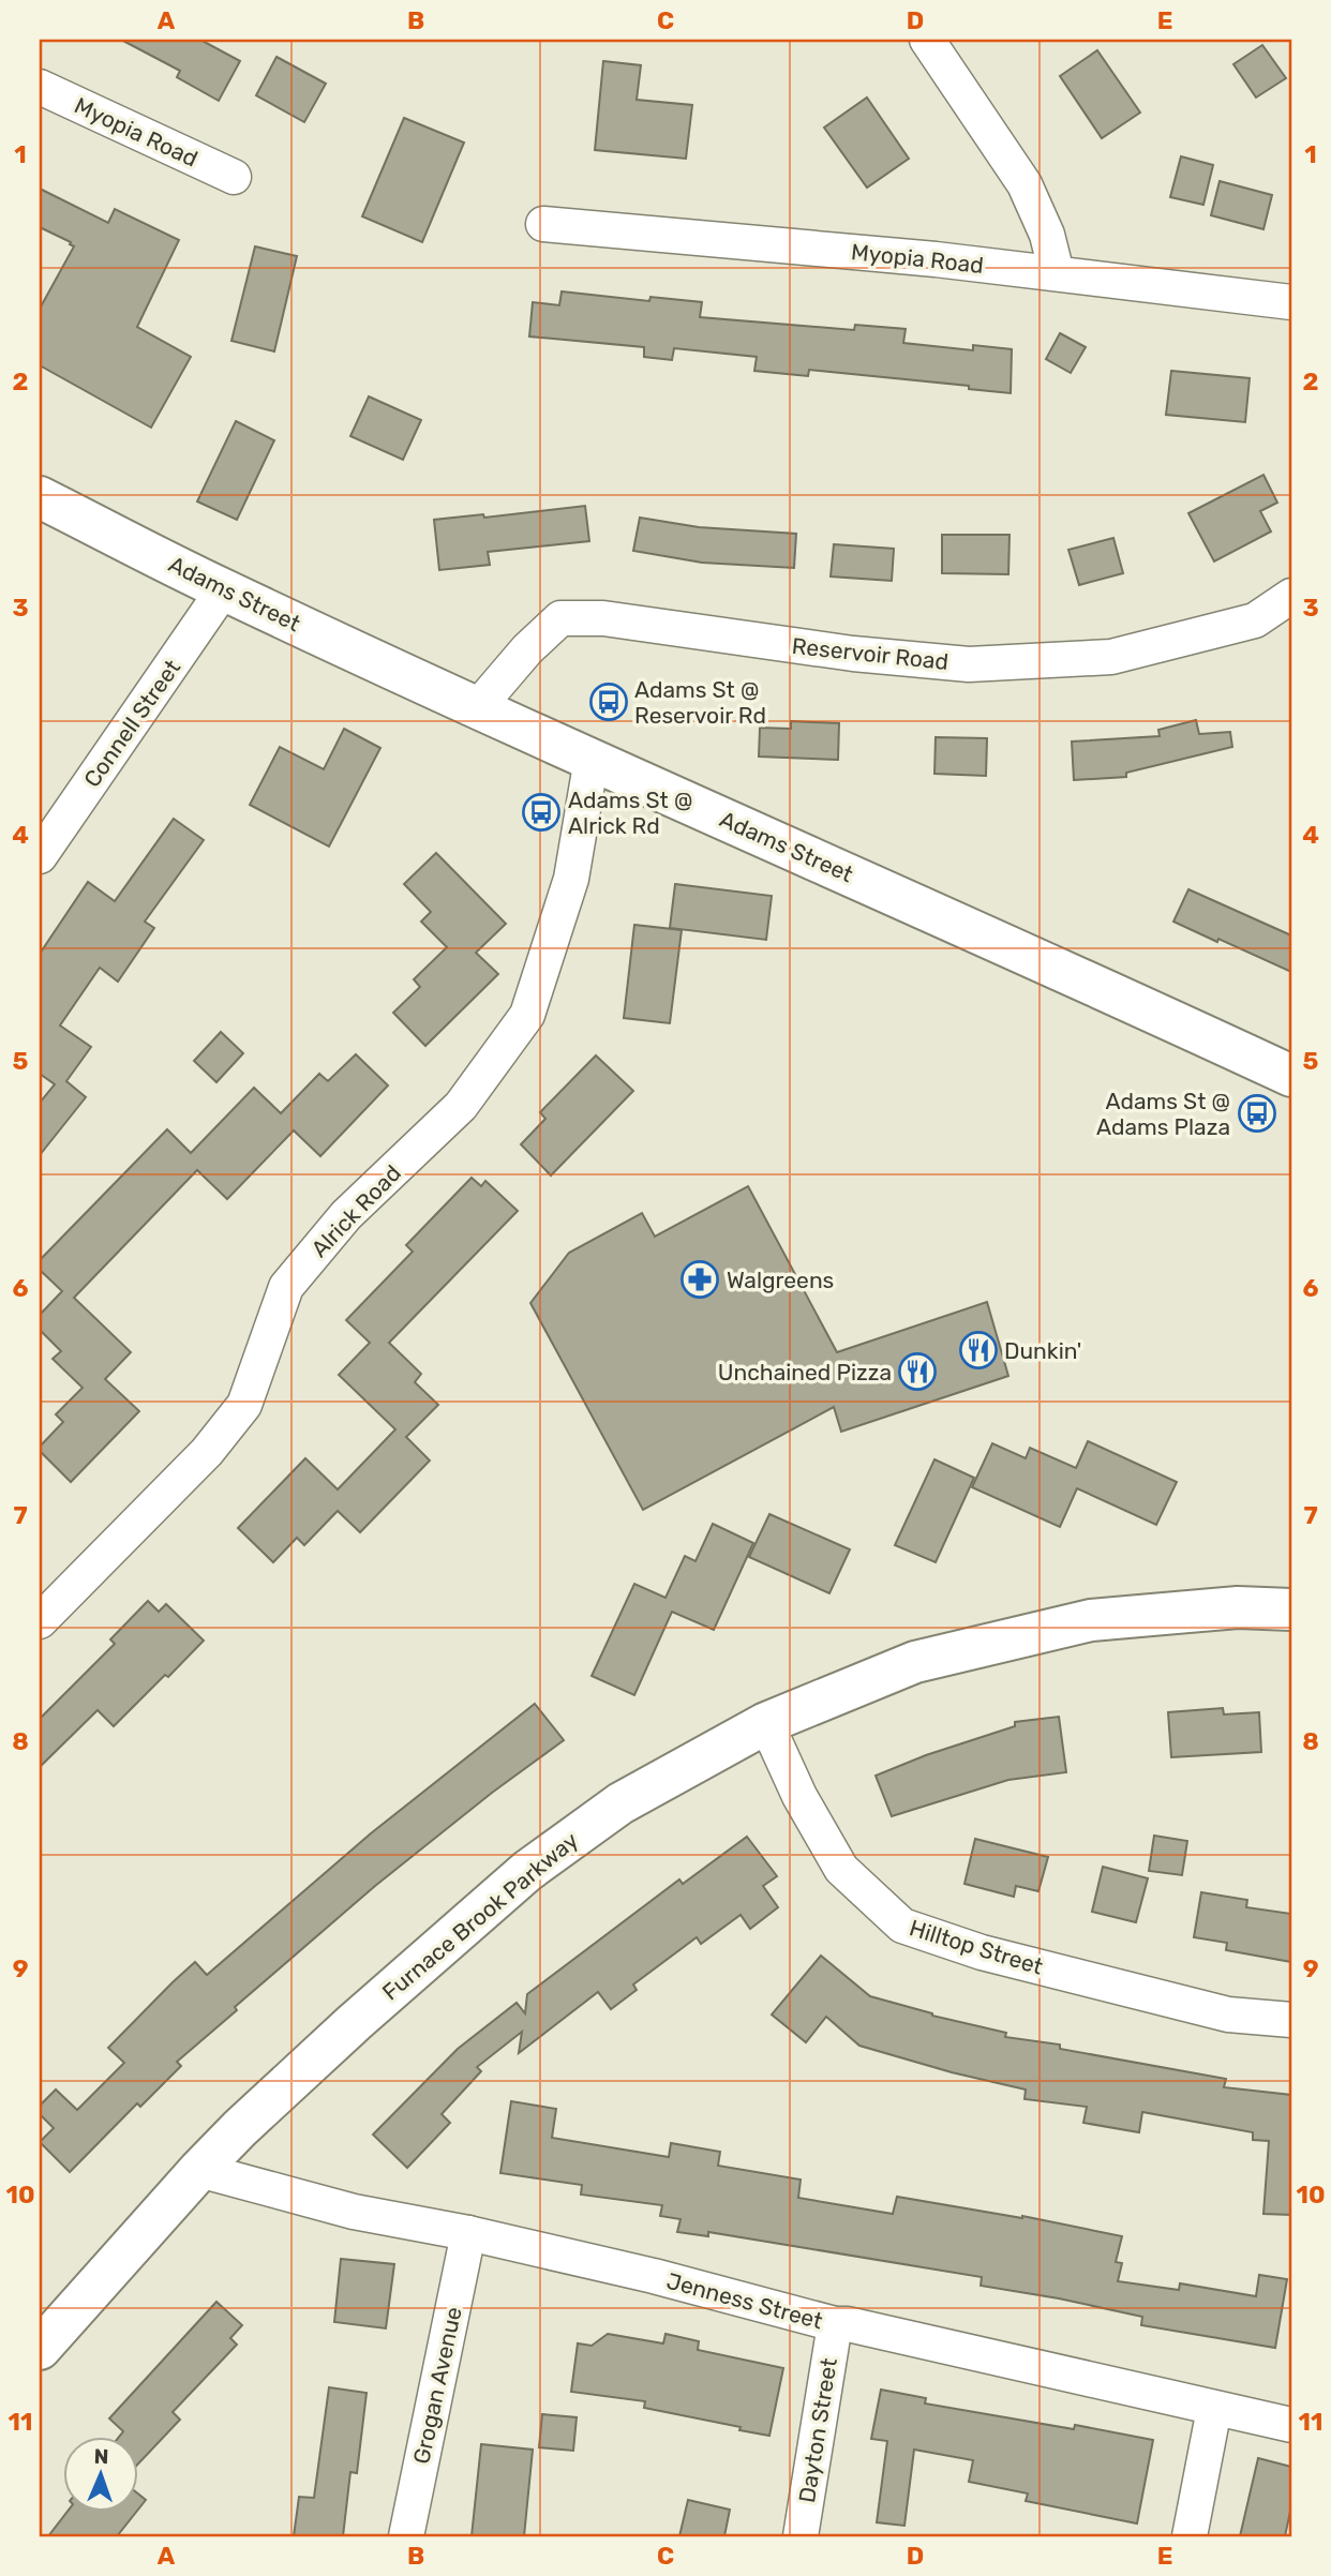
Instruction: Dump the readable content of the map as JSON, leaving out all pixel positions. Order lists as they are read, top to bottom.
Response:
{
  "streets": {
    "main road": ["Adams Street", "Furnace Brook Parkway"],
    "street": [
      "Myopia Road",
      "Reservoir Road",
      "Connell Street",
      "Alrick Road",
      "Hilltop Street",
      "Jenness Street",
      "Grogan Avenue",
      "Dayton Street"
    ]
  },
  "crossings": [
    ["Adams Street", "Reservoir Road"],
    ["Adams Street", "Connell Street"],
    ["Adams Street", "Alrick Road"],
    ["Furnace Brook Parkway", "Hilltop Street"],
    ["Furnace Brook Parkway", "Jenness Street"],
    ["Jenness Street", "Grogan Avenue"],
    ["Jenness Street", "Dayton Street"]
  ],
  "places": {
    "bus stop": ["Adams St @ Reservoir Rd", "Adams St @ Alrick Rd", "Adams St @ Adams Plaza"],
    "pharmacy": ["Walgreens"],
    "restaurant": ["Dunkin'", "Unchained Pizza"]
  },
  "north": "top",
  "grid": {
    "columns": [
      "A",
      "B",
      "C",
      "D",
      "E"
    ],
    "rows": [
      "1",
      "2",
      "3",
      "4",
      "5",
      "6",
      "7",
      "8",
      "9",
      "10",
      "11"
    ]
  }
}
